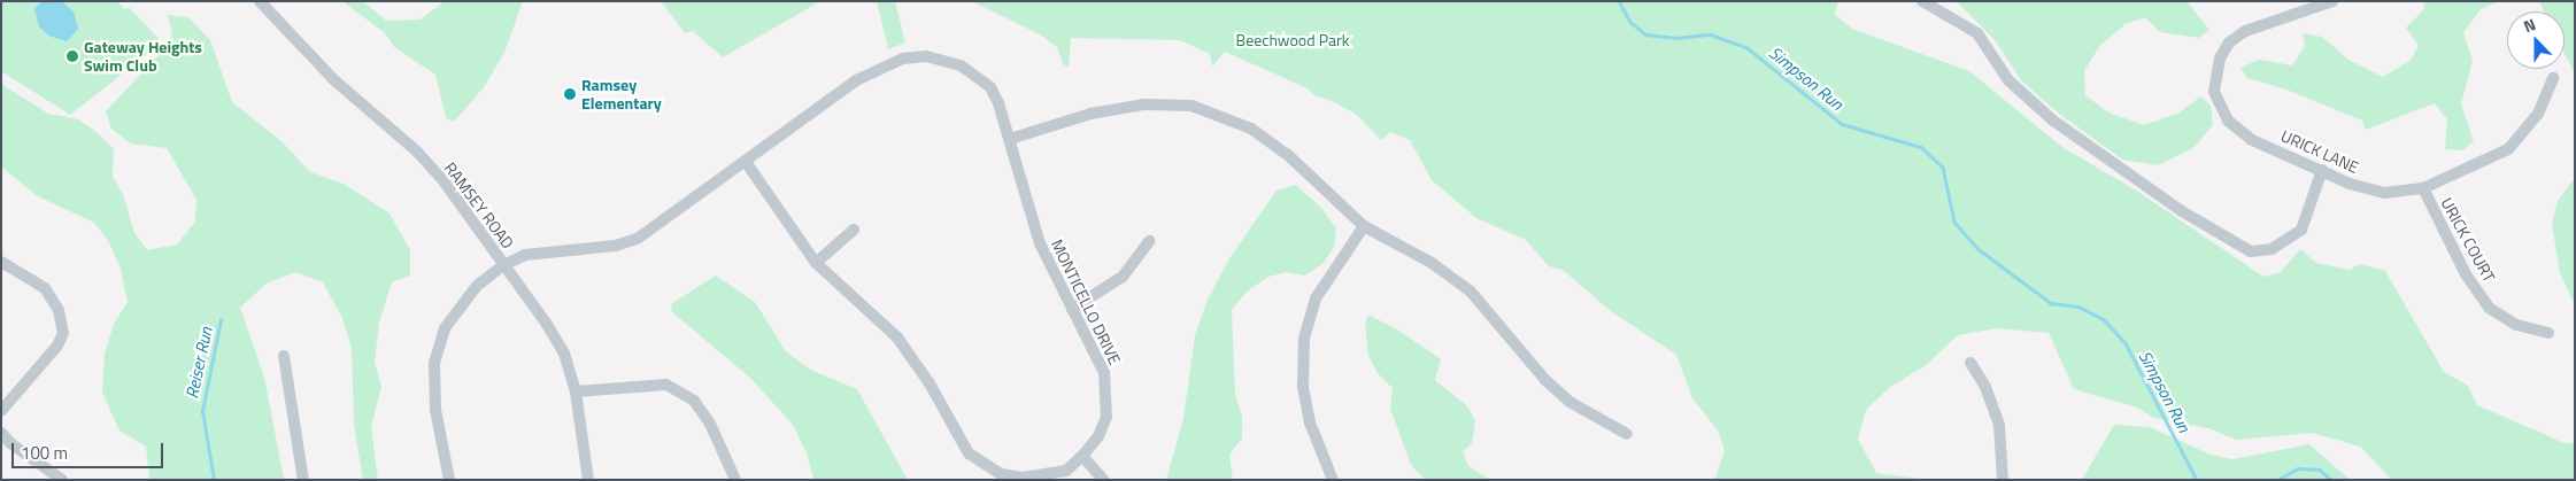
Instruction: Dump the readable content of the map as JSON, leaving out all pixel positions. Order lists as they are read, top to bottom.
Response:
{
  "streets": {
    "street": [
      "URICK LANE",
      "RAMSEY ROAD",
      "URICK COURT",
      "MONTICELLO DRIVE"
    ]
  },
  "crossings": [
    ["URICK LANE", "URICK COURT"],
    ["RAMSEY ROAD", "MONTICELLO DRIVE"]
  ],
  "water": ["Simpson Run", "Reiser Run"],
  "parks": ["Beechwood Park"],
  "places": ["Gateway Heights Swim Club", "Ramsey Elementary"],
  "scale_bar": "100 m",
  "north": "top"
}
